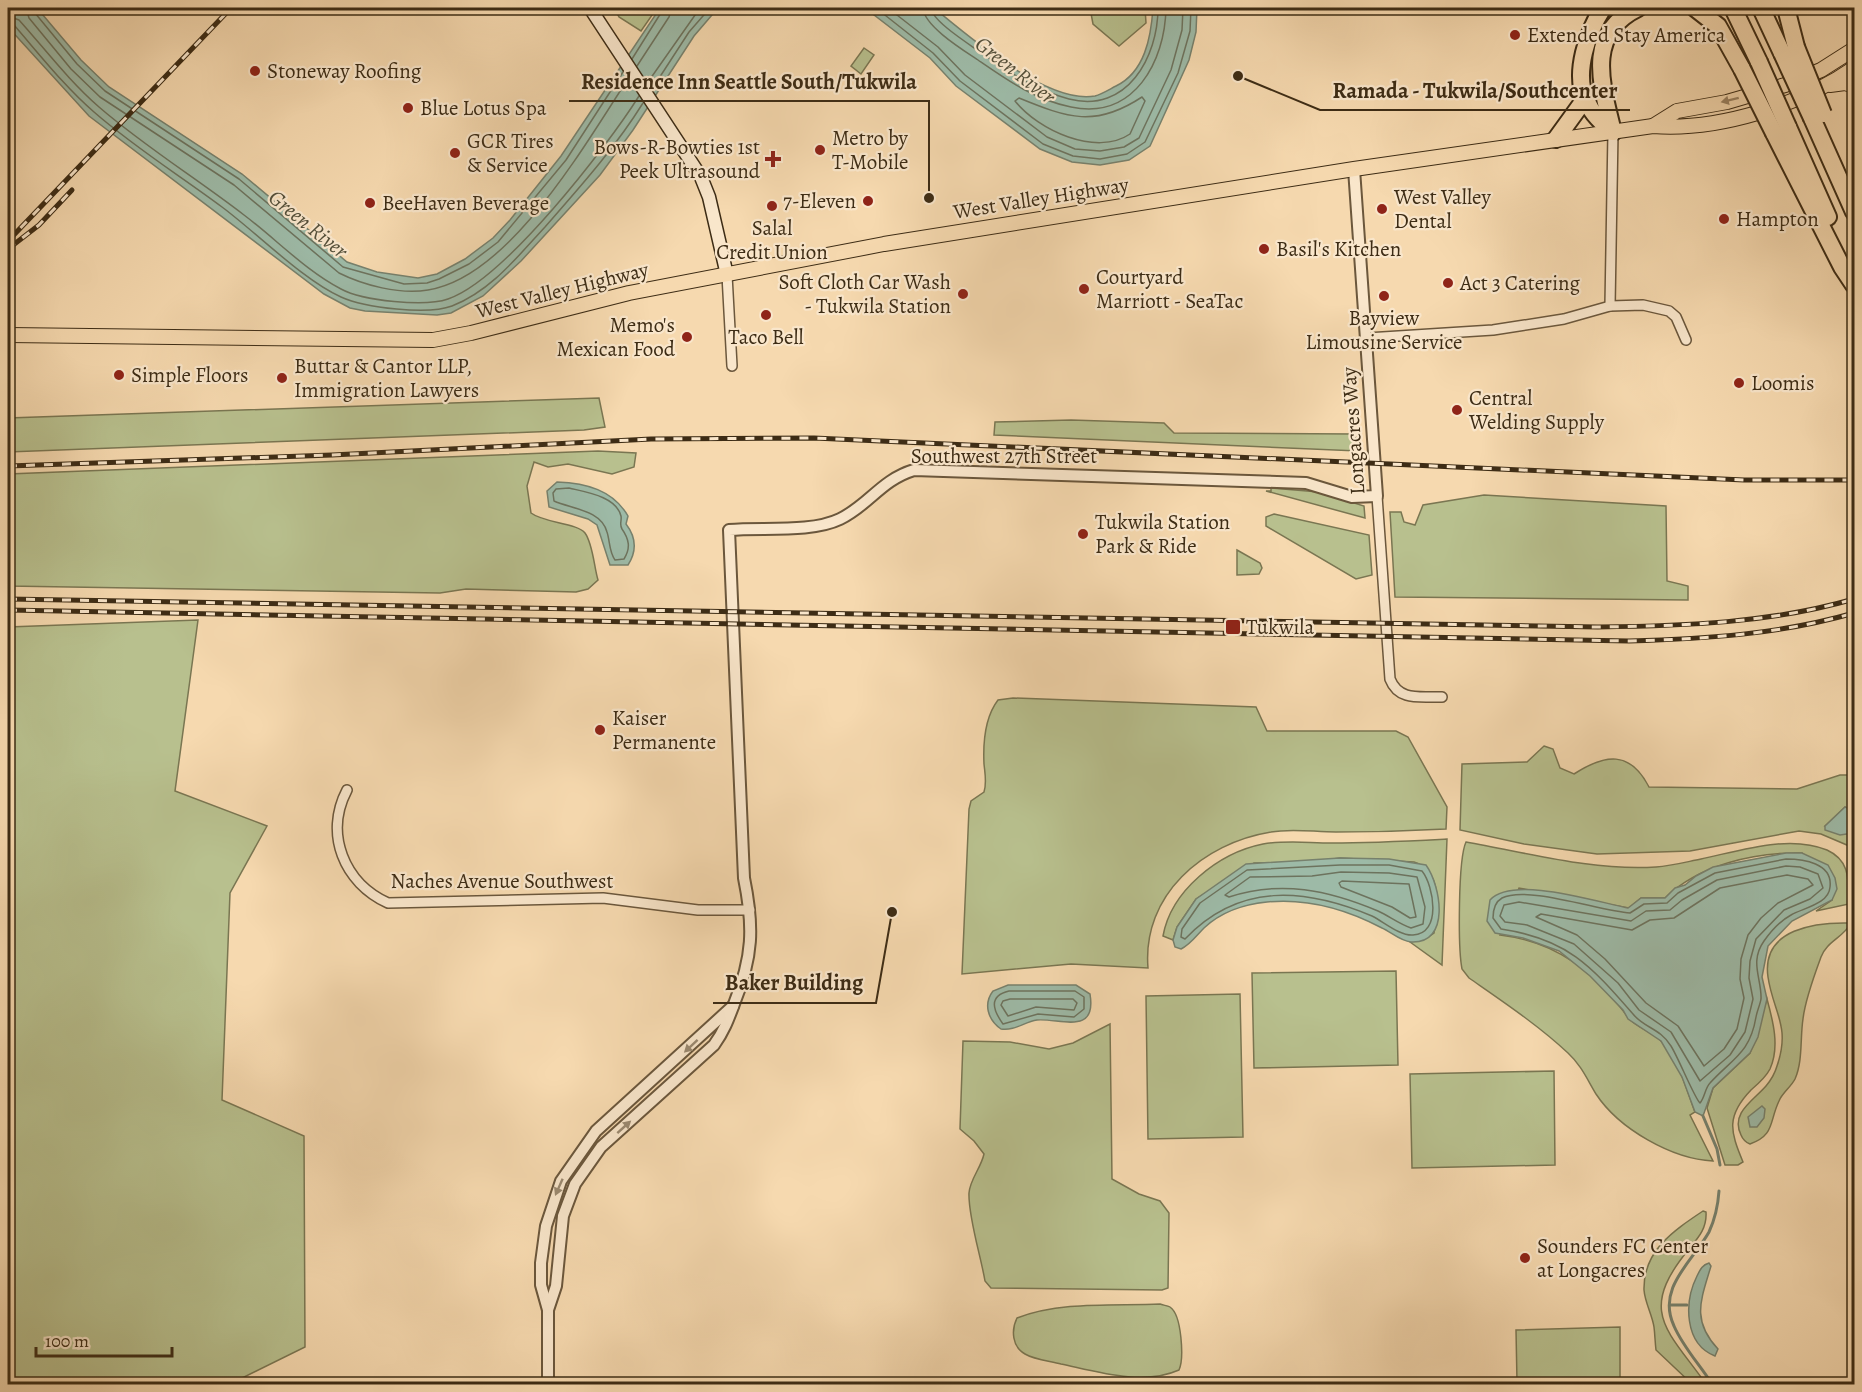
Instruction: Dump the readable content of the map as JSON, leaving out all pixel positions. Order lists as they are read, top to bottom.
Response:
{
  "streets": {
    "main road": ["West Valley Highway"],
    "street": ["Longacres Way", "Southwest 27th Street", "Naches Avenue Southwest"]
  },
  "crossings": [
    ["West Valley Highway", "Longacres Way"],
    ["Longacres Way", "Southwest 27th Street"],
    ["Southwest 27th Street", "Naches Avenue Southwest"]
  ],
  "water": ["Green River"],
  "places": {
    "other": [
      "Extended Stay America",
      "Stoneway Roofing",
      "Ramada - Tukwila/Southcenter",
      "Blue Lotus Spa",
      "Metro by T-Mobile",
      "GCR Tires & Service",
      "Residence Inn Seattle South/Tukwila",
      "7-Eleven",
      "BeeHaven Beverage",
      "Salal Credit Union",
      "West Valley Dental",
      "Hampton",
      "Basil's Kitchen",
      "Act 3 Catering",
      "Courtyard Marriott - SeaTac",
      "Soft Cloth Car Wash - Tukwila Station",
      "Bayview Limousine Service",
      "Taco Bell",
      "Memo's Mexican Food",
      "Simple Floors",
      "Buttar & Cantor LLP, Immigration Lawyers",
      "Loomis",
      "Central Welding Supply",
      "Tukwila Station Park & Ride",
      "Kaiser Permanente",
      "Baker Building",
      "Sounders FC Center at Longacres"
    ],
    "health": ["Bows-R-Bowties 1st Peek Ultrasound"],
    "transit": ["Tukwila"]
  },
  "scale_bar": "100 m"
}
